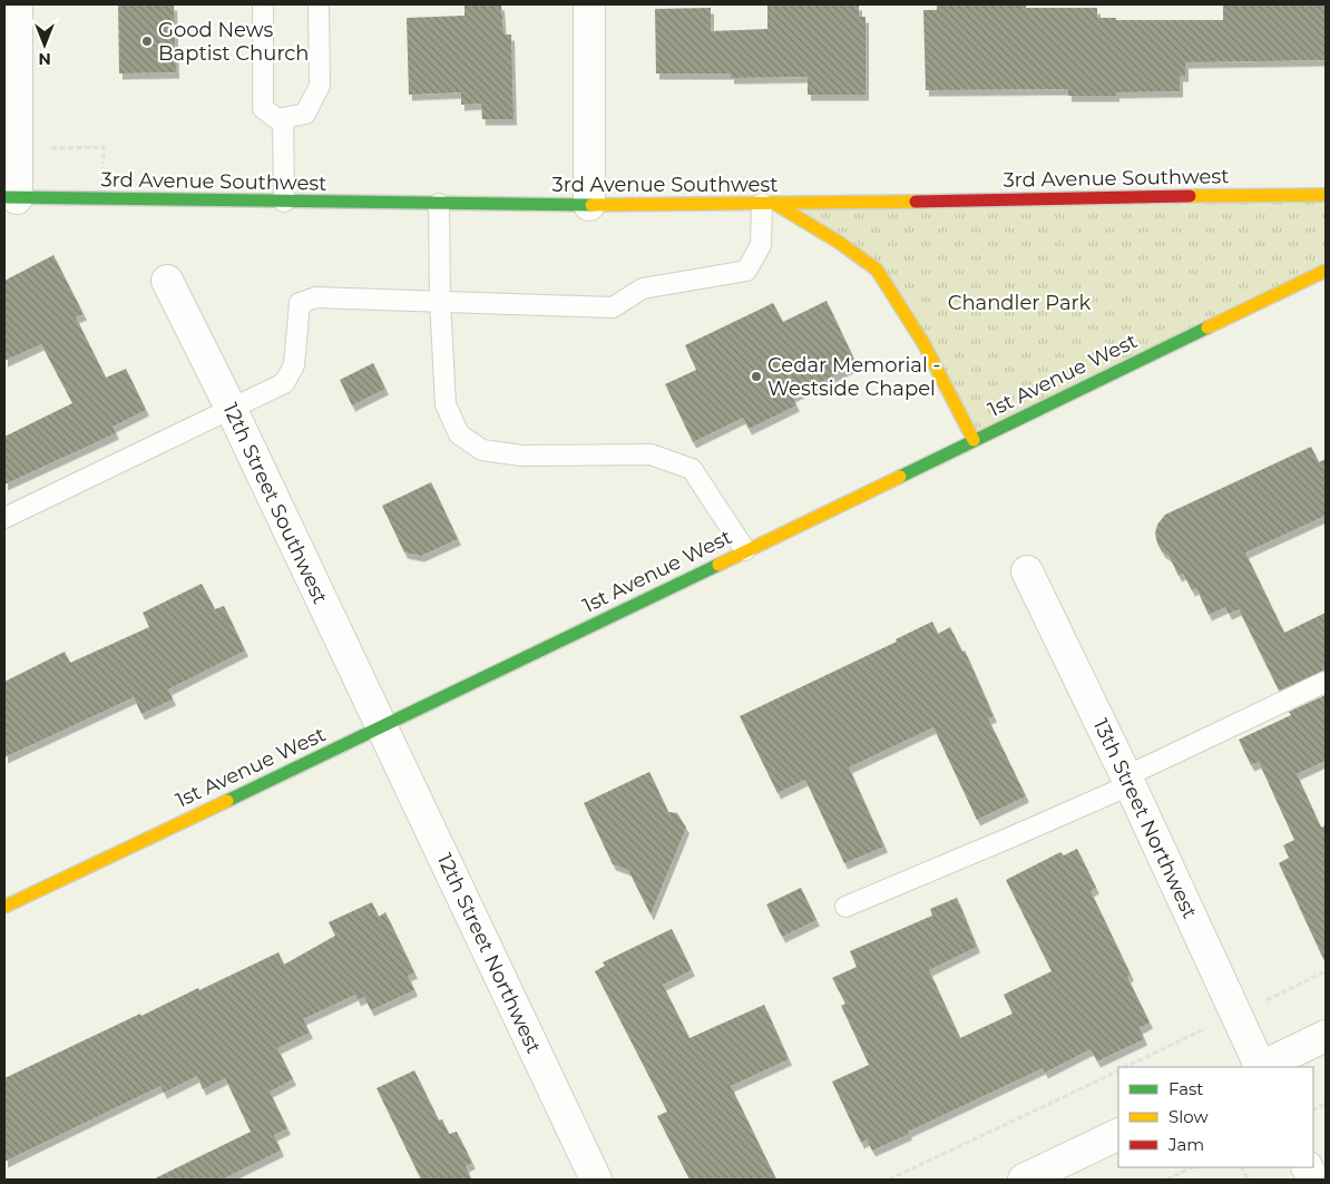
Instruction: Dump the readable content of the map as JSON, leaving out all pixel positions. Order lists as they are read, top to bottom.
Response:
{
  "streets": {
    "main road": ["3rd Avenue Southwest", "1st Avenue West"],
    "street": ["12th Street Southwest", "13th Street Northwest", "12th Street Northwest"]
  },
  "crossings": [
    ["1st Avenue West", "12th Street Southwest"],
    ["1st Avenue West", "12th Street Northwest"],
    ["12th Street Southwest", "12th Street Northwest"]
  ],
  "parks": ["Chandler Park"],
  "places": ["Good News Baptist Church", "Cedar Memorial - Westside Chapel"],
  "legend": ["Fast", "Slow", "Jam"],
  "north": "bottom"
}
